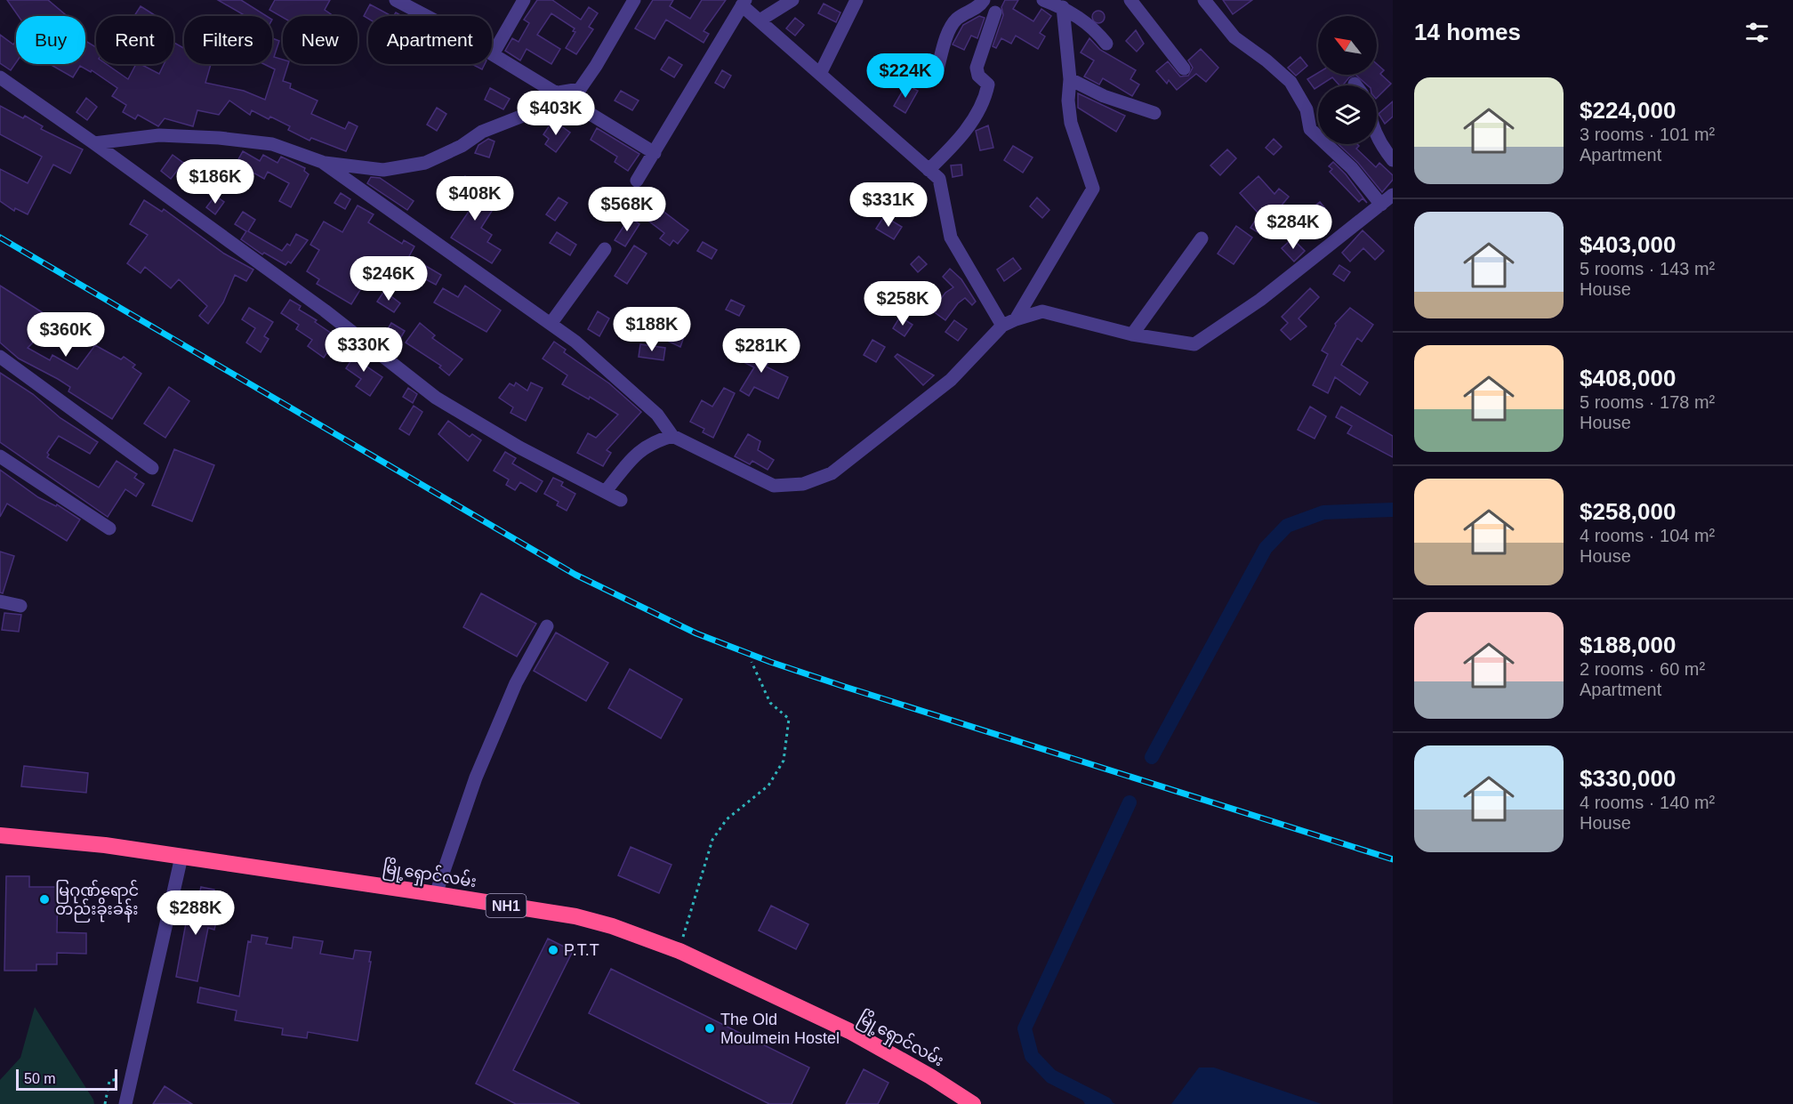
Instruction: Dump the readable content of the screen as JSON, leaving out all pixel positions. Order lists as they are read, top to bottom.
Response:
{
  "streets": {
    "highway": ["မြို့ရှောင်လမ်း", "NH1"]
  },
  "places": ["မြဂုဏ်ရောင် တည်းခိုးခန်း", "P.T.T", "The Old Moulmein Hostel"],
  "scale_bar": "50 m",
  "north": "top left",
  "page": {
    "heading": "14 homes",
    "chip": [
      "Buy",
      "Rent",
      "Filters",
      "New",
      "Apartment"
    ],
    "price": [
      "$224K",
      "$403K",
      "$186K",
      "$408K",
      "$331K",
      "$568K",
      "$284K",
      "$246K",
      "$258K",
      "$188K",
      "$360K",
      "$330K",
      "$281K",
      "$288K"
    ],
    "list": [
      {
        "name": "$224,000",
        "note": "3 rooms · 101 m² · Apartment"
      },
      {
        "name": "$403,000",
        "note": "5 rooms · 143 m² · House"
      },
      {
        "name": "$408,000",
        "note": "5 rooms · 178 m² · House"
      },
      {
        "name": "$258,000",
        "note": "4 rooms · 104 m² · House"
      },
      {
        "name": "$188,000",
        "note": "2 rooms · 60 m² · Apartment"
      },
      {
        "name": "$330,000",
        "note": "4 rooms · 140 m² · House"
      }
    ],
    "scale": "50 m"
  }
}
